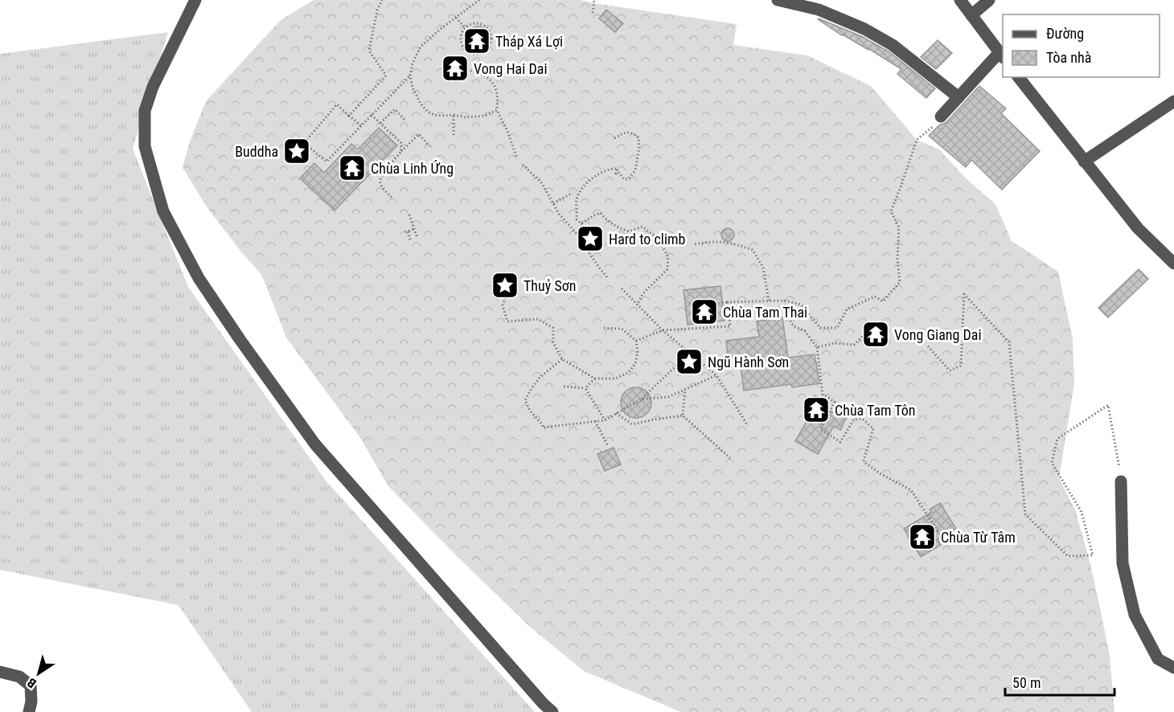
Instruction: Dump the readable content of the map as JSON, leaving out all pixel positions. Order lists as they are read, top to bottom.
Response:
{
  "places": {
    "temple": [
      "Tháp Xá Lợi",
      "Vong Hai Dai",
      "Chùa Linh Ứng",
      "Chùa Tam Thai",
      "Vong Giang Dai",
      "Chùa Tam Tôn",
      "Chùa Từ Tâm"
    ],
    "place": [
      "Buddha",
      "Hard to climb",
      "Thuỷ Sơn",
      "Ngũ Hành Sơn"
    ]
  },
  "legend": ["Đường", "Tòa nhà"],
  "scale_bar": "50 m",
  "north": "bottom left"
}
